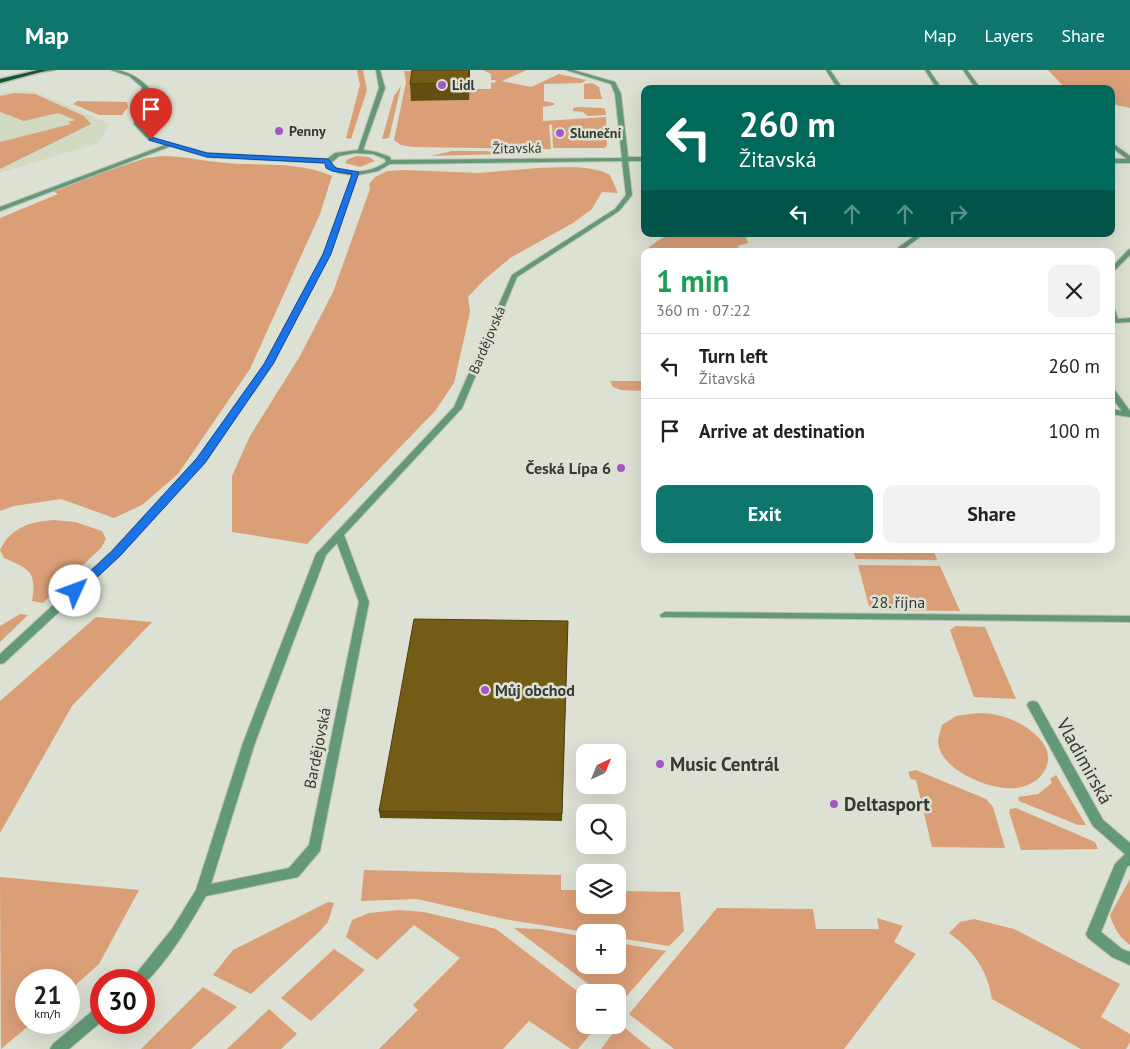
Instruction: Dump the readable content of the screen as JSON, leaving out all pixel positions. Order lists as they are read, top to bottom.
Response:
{
  "streets": {
    "street": [
      "Žitavská",
      "Bardějovská",
      "28. října",
      "Vladimirská"
    ]
  },
  "crossings": [
    ["Žitavská", "Bardějovská"]
  ],
  "places": [
    "Lidl",
    "Penny",
    "Sluneční",
    "Česká Lípa 6",
    "Můj obchod",
    "Music Centrál",
    "Deltasport"
  ],
  "north": "top right",
  "page": {
    "header": "Map",
    "nav": ["Map", "Layers", "Share"],
    "turn": ["260 m", "Žitavská"],
    "heading": ["1 min", "360 m · 07:22"],
    "list": [
      {
        "name": "Turn left",
        "note": "Žitavská",
        "value": "260 m"
      },
      {
        "name": "Arrive at destination",
        "value": "100 m"
      }
    ],
    "buttons": ["Exit", "Share"],
    "map_buttons": ["+", "−"],
    "speed": "21 km/h",
    "limit": "30"
  }
}
